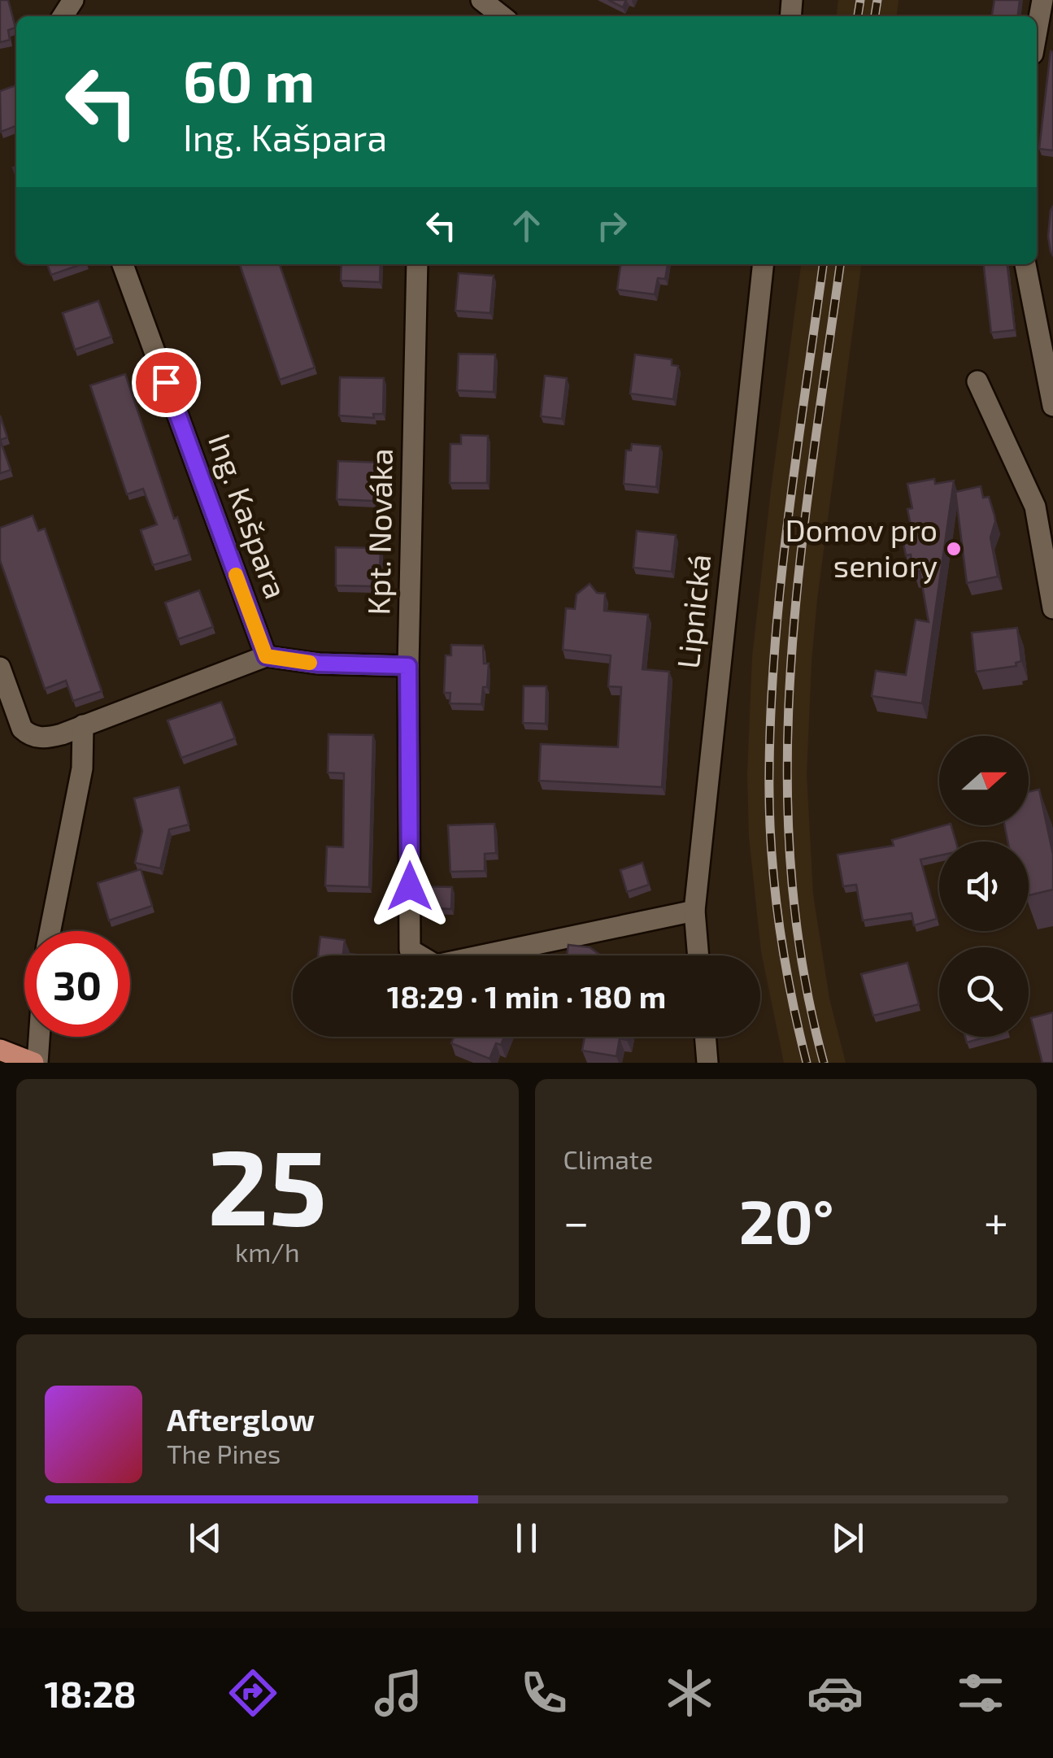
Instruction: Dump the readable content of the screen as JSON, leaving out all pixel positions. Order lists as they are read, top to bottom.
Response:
{
  "streets": {
    "street": ["Ing. Kašpara", "Kpt. Nováka", "Lipnická"]
  },
  "crossings": [
    ["Kpt. Nováka", "Lipnická"]
  ],
  "places": ["Domov pro seniory"],
  "north": "right",
  "page": {
    "turn": ["60 m", "Ing. Kašpara"],
    "limit": "30",
    "trip": "18:29 · 1 min · 180 m",
    "tile": [
      ["25", "km/h"],
      "Climate"
    ],
    "heat": ["−", "20°", "+"],
    "song": ["Afterglow", "The Pines"],
    "tabs": "18:28"
  }
}
